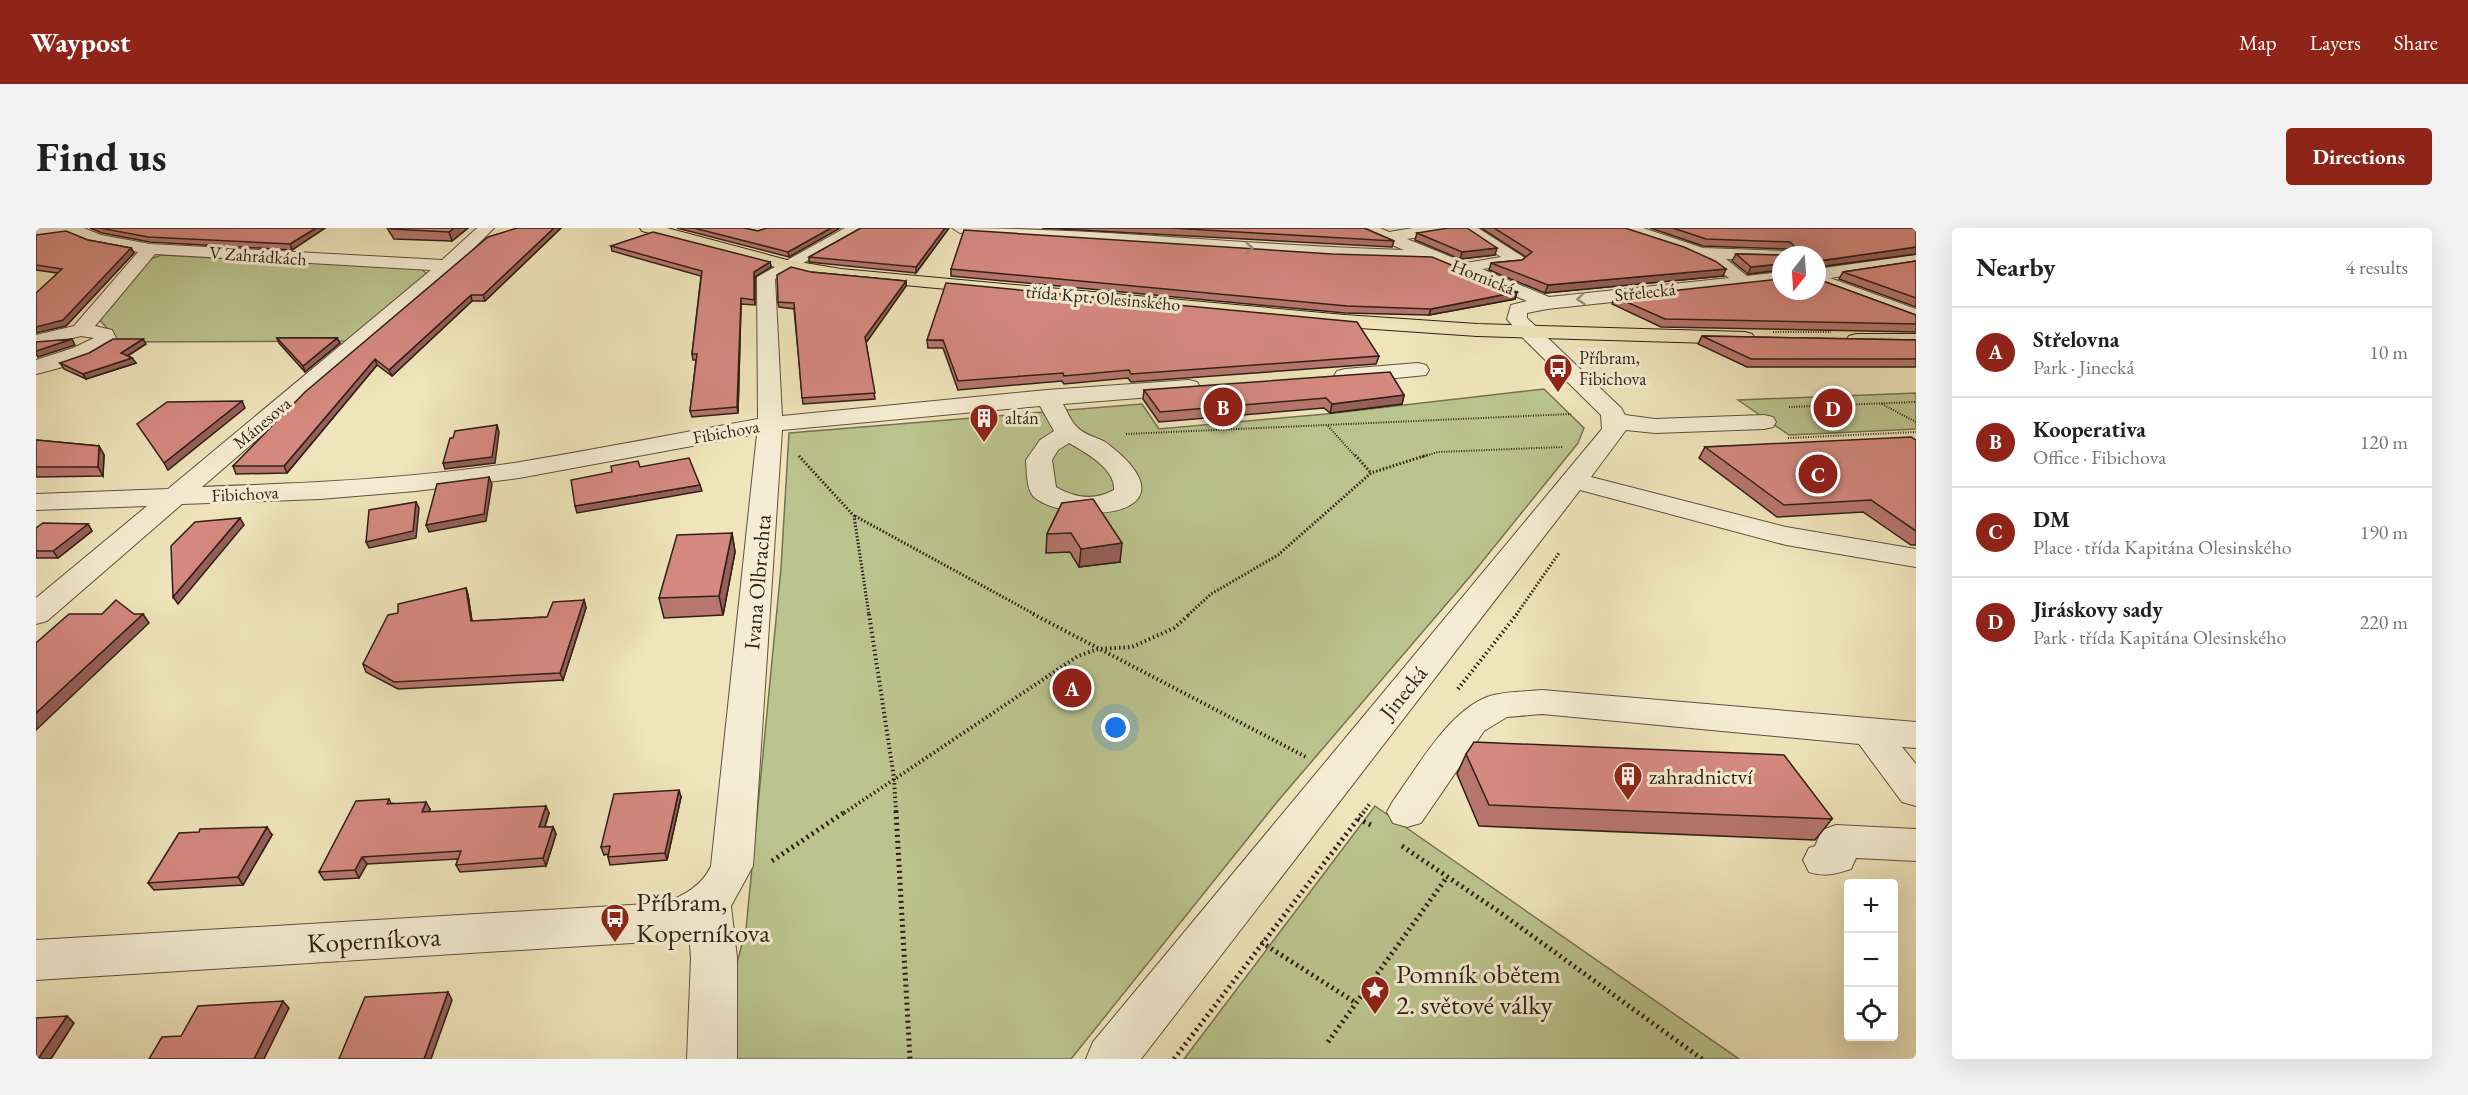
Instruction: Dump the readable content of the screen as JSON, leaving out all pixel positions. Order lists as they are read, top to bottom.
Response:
{
  "streets": {
    "main road": ["třída Kpt. Olesinského"],
    "street": [
      "V Zahrádkách",
      "Hornická",
      "Střelecká",
      "Mánesova",
      "Fibichova",
      "Ivana Olbrachta",
      "Jinecká",
      "Koperníkova"
    ]
  },
  "crossings": [
    ["V Zahrádkách", "Mánesova"],
    ["Hornická", "Střelecká"],
    ["Hornická", "třída Kpt. Olesinského"],
    ["třída Kpt. Olesinského", "Ivana Olbrachta"],
    ["Mánesova", "Fibichova"],
    ["Fibichova", "Ivana Olbrachta"],
    ["Ivana Olbrachta", "Koperníkova"]
  ],
  "places": {
    "bus stop": ["Příbram, Fibichova", "Příbram, Koperníkova"],
    "building": ["altán", "zahradnictví"],
    "place": ["Pomník obětem 2. světové války"]
  },
  "north": "bottom",
  "page": {
    "header": "Waypost",
    "nav": ["Map", "Layers", "Share"],
    "buttons": "Directions",
    "title": "Find us",
    "heading": ["Nearby", "4 results"],
    "list": [
      {
        "mark": "A",
        "name": "Střelovna",
        "note": "Park · Jinecká",
        "value": "10 m"
      },
      {
        "mark": "B",
        "name": "Kooperativa",
        "note": "Office · Fibichova",
        "value": "120 m"
      },
      {
        "mark": "C",
        "name": "DM",
        "note": "Place · třída Kapitána Olesinského",
        "value": "190 m"
      },
      {
        "mark": "D",
        "name": "Jiráskovy sady",
        "note": "Park · třída Kapitána Olesinského",
        "value": "220 m"
      }
    ],
    "pins": [
      "B",
      "D",
      "C",
      "A"
    ],
    "map_buttons": ["+", "−"]
  }
}
